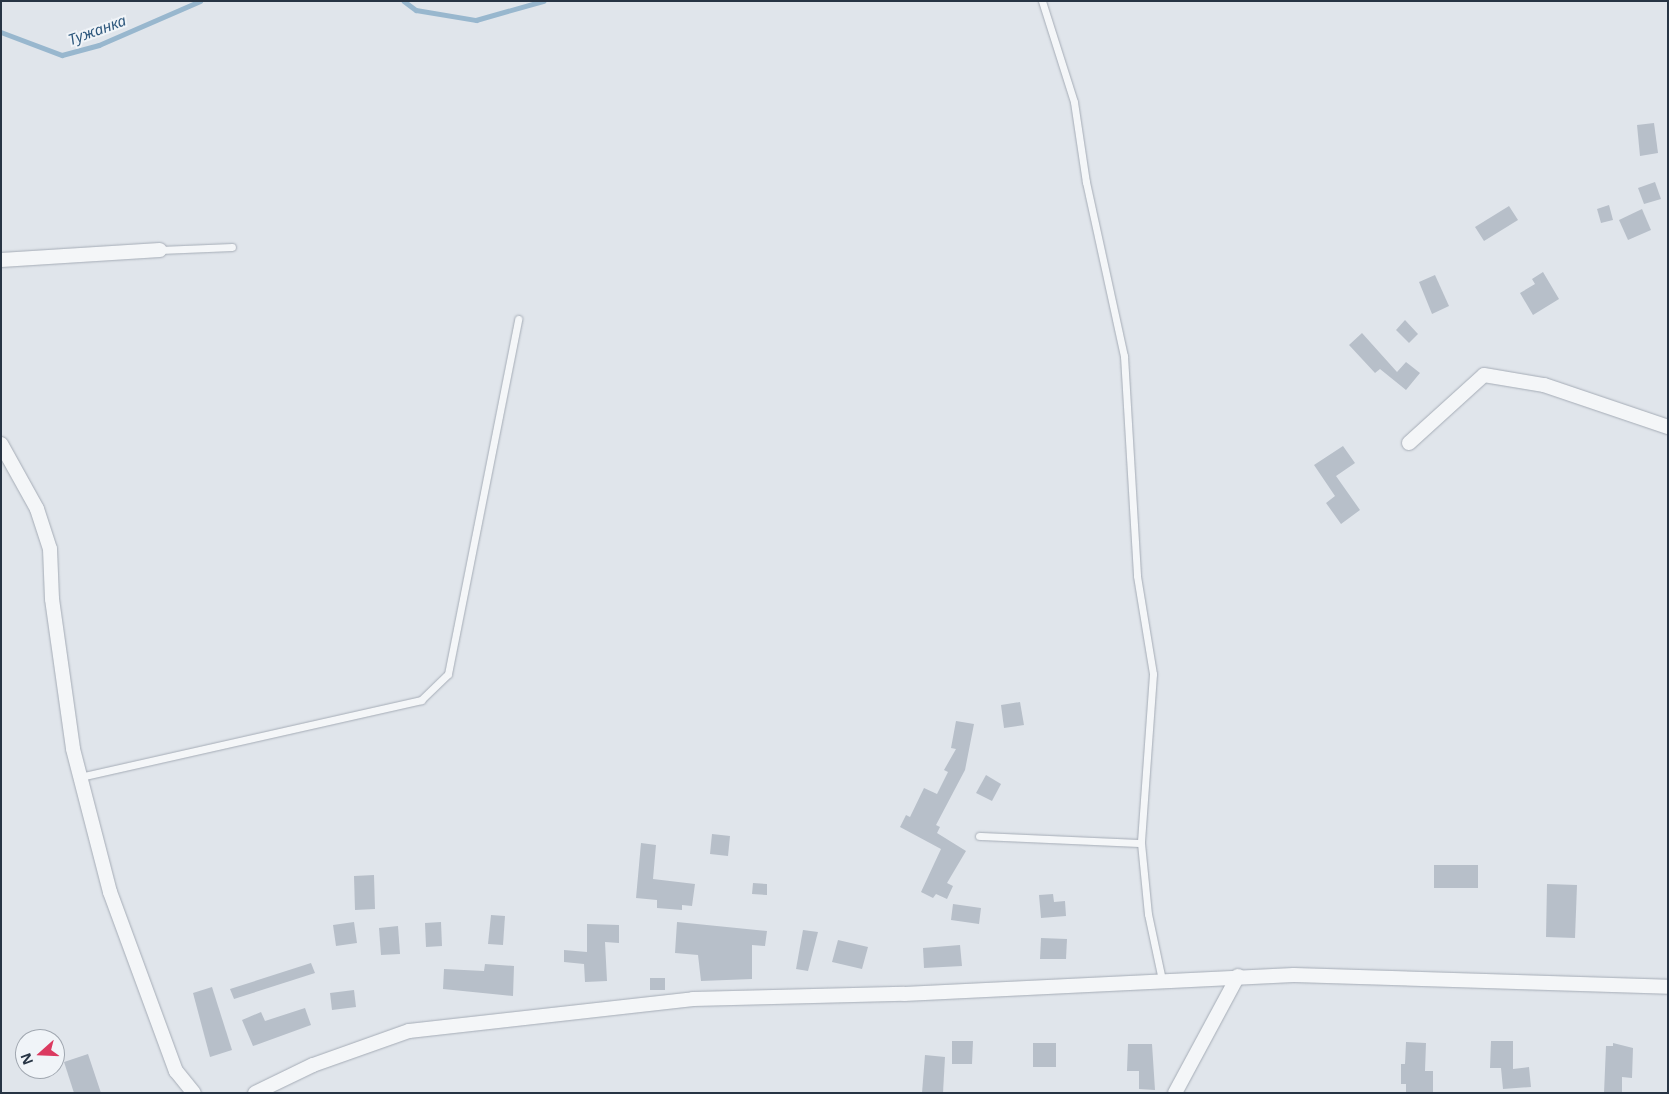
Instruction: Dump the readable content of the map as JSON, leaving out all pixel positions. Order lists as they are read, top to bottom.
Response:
{
  "water": ["Тужанка"],
  "north": "left"
}
